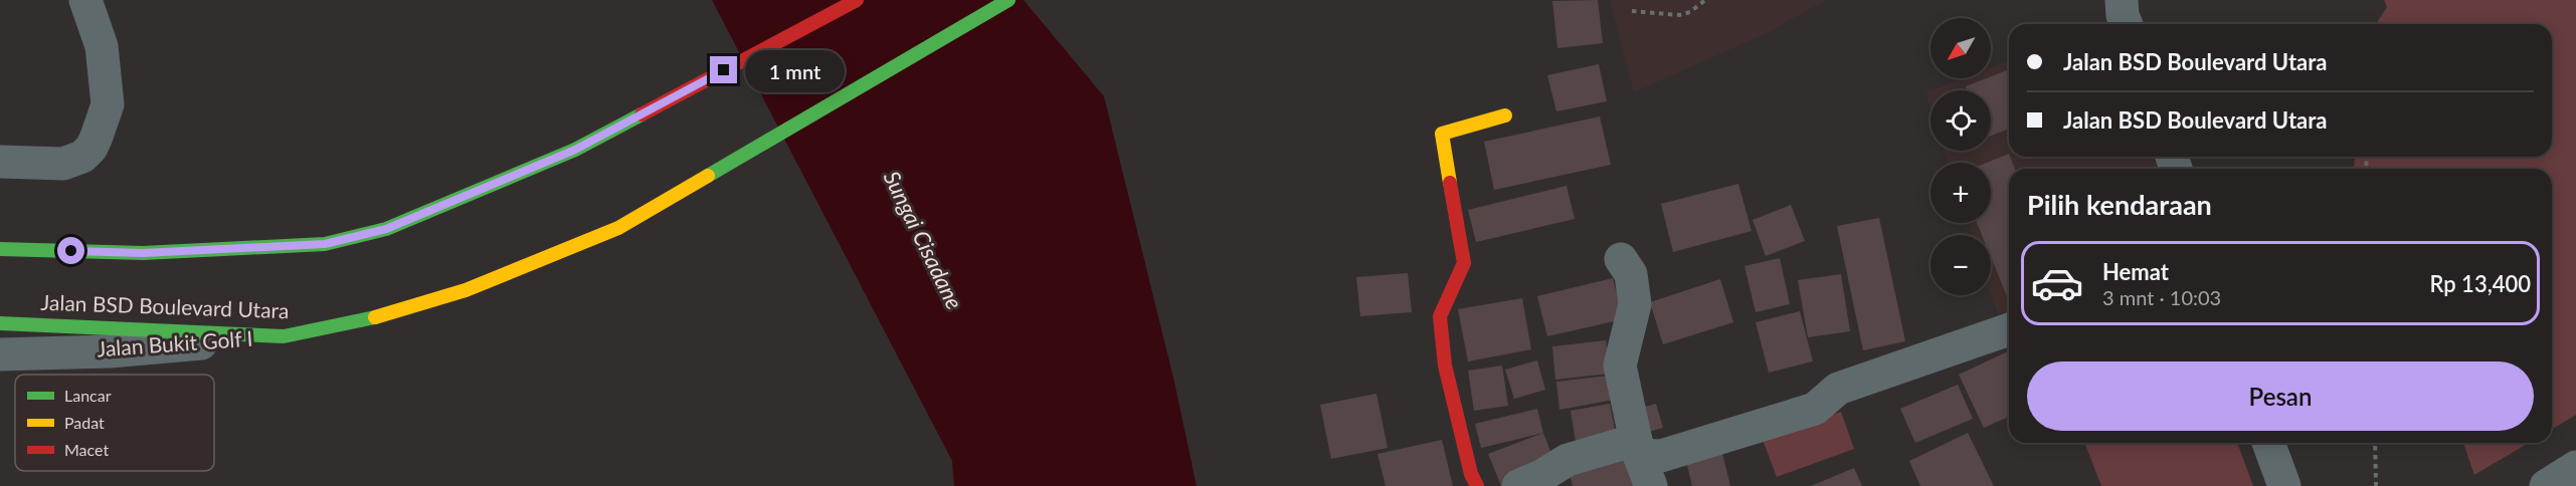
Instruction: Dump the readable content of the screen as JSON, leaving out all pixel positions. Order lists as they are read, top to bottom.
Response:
{
  "streets": {
    "main road": ["Jalan BSD Boulevard Utara"],
    "street": ["Jalan Bukit Golf I"]
  },
  "crossings": [
    ["Jalan BSD Boulevard Utara", "Jalan Bukit Golf I"]
  ],
  "water": ["Sungai Cisadane"],
  "legend": ["Lancar", "Padat", "Macet"],
  "north": "bottom left",
  "page": {
    "map_buttons": ["+", "−"],
    "banner": ["Jalan BSD Boulevard Utara", "Jalan BSD Boulevard Utara"],
    "bubble": "1 mnt",
    "heading": "Pilih kendaraan",
    "list": [
      {
        "name": "Hemat",
        "note": "3 mnt · 10:03",
        "value": "Rp 13,400"
      }
    ],
    "buttons": "Pesan"
  }
}
